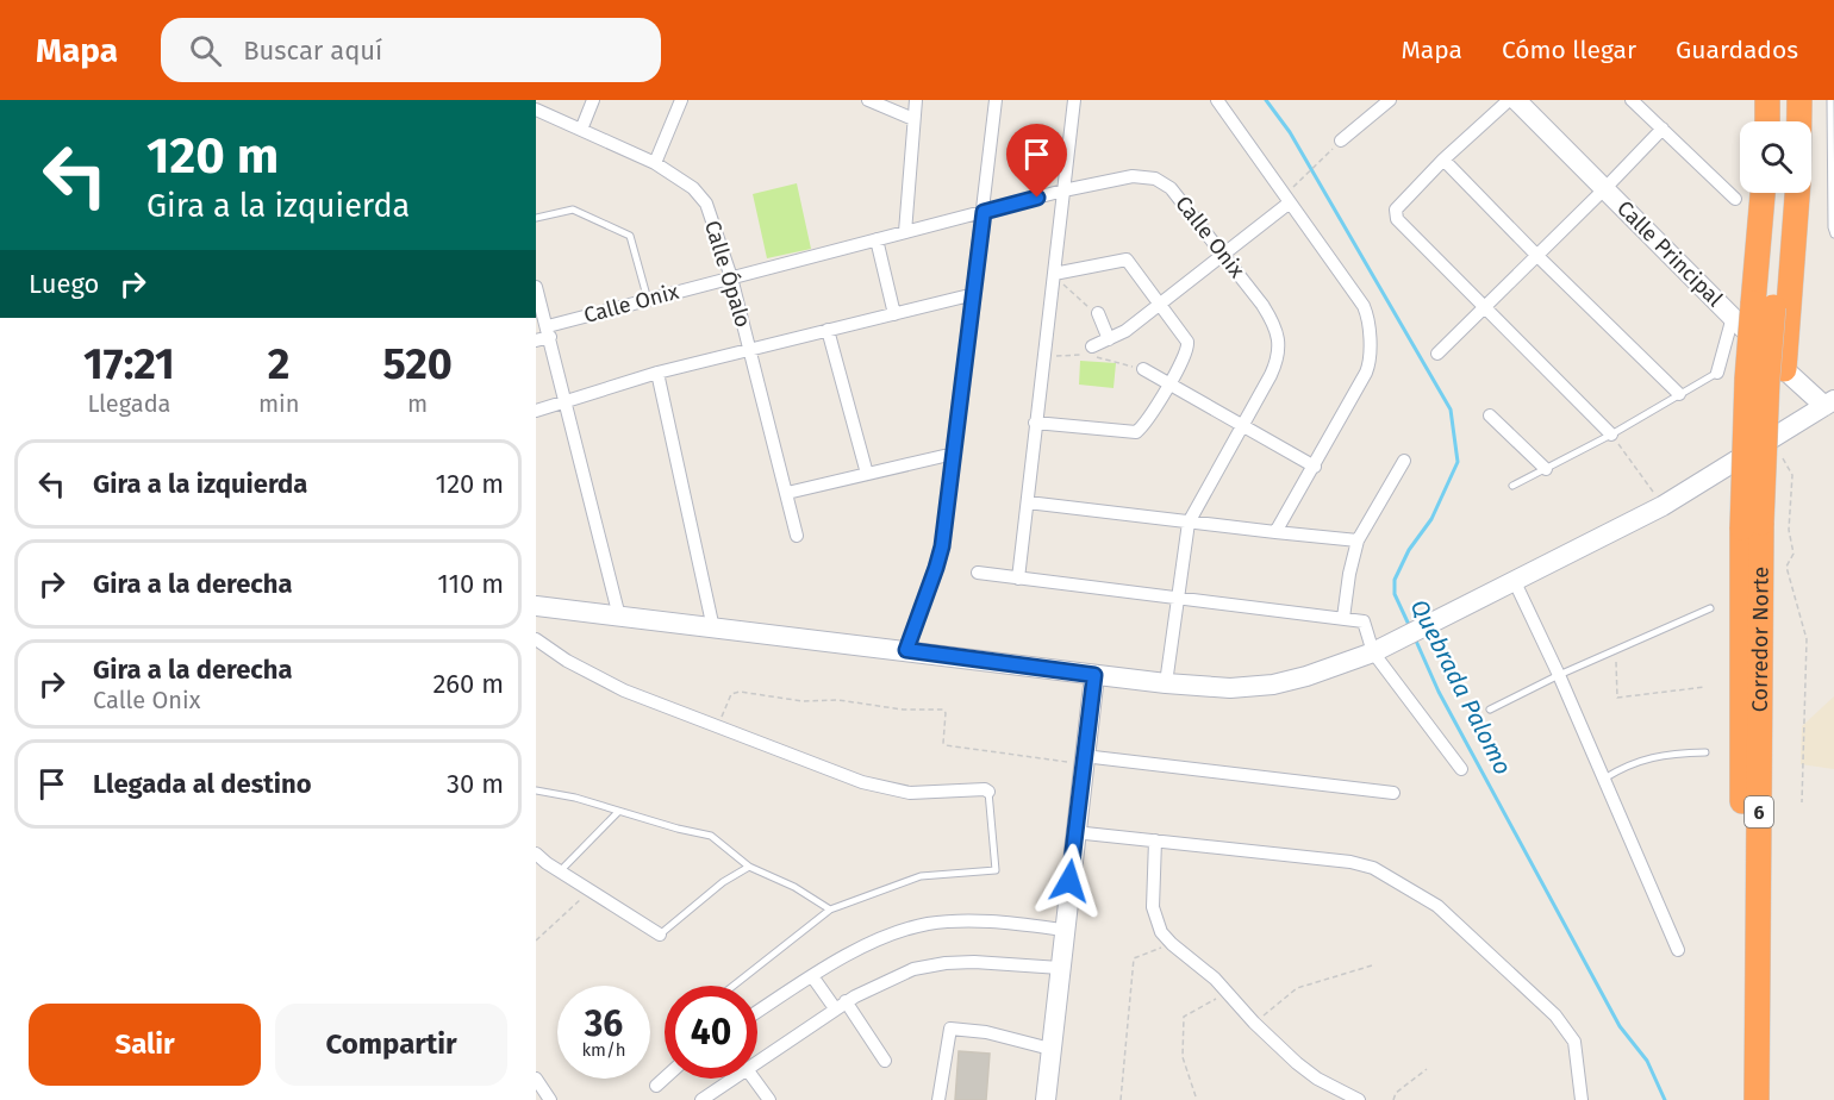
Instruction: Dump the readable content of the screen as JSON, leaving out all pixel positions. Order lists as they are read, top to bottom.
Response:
{
  "streets": {
    "highway": ["Corredor Norte", "6"],
    "street": ["Calle Onix", "Calle Principal", "Calle Ópalo"]
  },
  "crossings": [
    ["Calle Onix", "Calle Ópalo"],
    ["Calle Principal", "Corredor Norte"]
  ],
  "water": ["Quebrada Palomo"],
  "page": {
    "header": "Mapa",
    "search": "Buscar aquí",
    "nav": ["Mapa", "Cómo llegar", "Guardados"],
    "turn": ["120 m", "Gira a la izquierda"],
    "then": "Luego",
    "eta": [
      "17:21",
      "Llegada",
      "2",
      "min",
      "520",
      "m"
    ],
    "list": [
      {
        "name": "Gira a la izquierda",
        "value": "120 m"
      },
      {
        "name": "Gira a la derecha",
        "value": "110 m"
      },
      {
        "name": "Gira a la derecha",
        "note": "Calle Onix",
        "value": "260 m"
      },
      {
        "name": "Llegada al destino",
        "value": "30 m"
      }
    ],
    "speed": "36 km/h",
    "limit": "40",
    "buttons": ["Salir", "Compartir"]
  }
}
